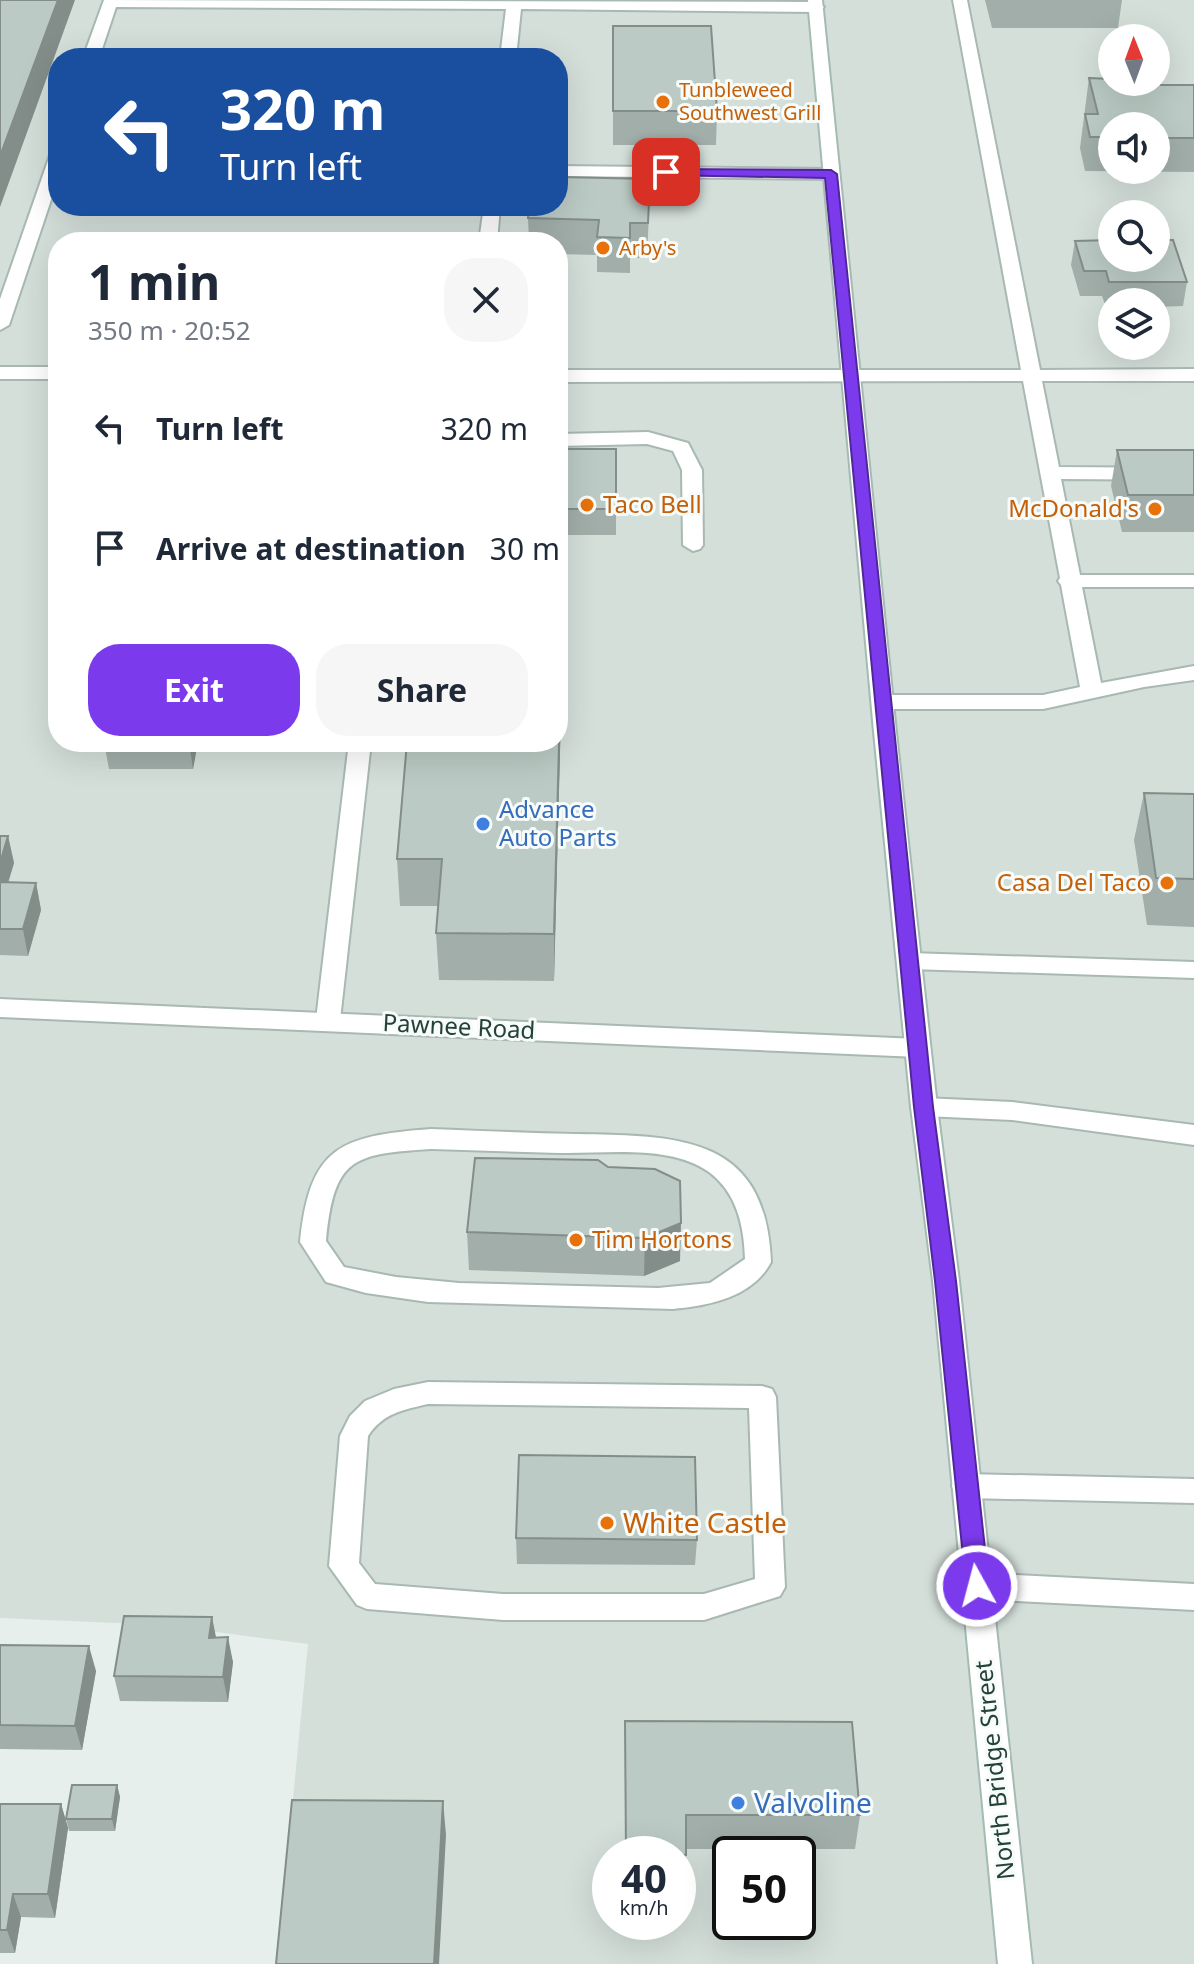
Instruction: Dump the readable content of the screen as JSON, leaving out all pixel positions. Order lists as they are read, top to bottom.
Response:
{
  "streets": {
    "main road": ["Pawnee Road", "North Bridge Street"]
  },
  "crossings": [
    ["Pawnee Road", "North Bridge Street"]
  ],
  "places": [
    "Tunbleweed Southwest Grill",
    "Arby's",
    "Taco Bell",
    "McDonald's",
    "Advance Auto Parts",
    "Casa Del Taco",
    "Tim Hortons",
    "White Castle",
    "Valvoline"
  ],
  "north": "top",
  "page": {
    "turn": ["320 m", "Turn left"],
    "heading": ["1 min", "350 m · 20:52"],
    "list": [
      {
        "name": "Turn left",
        "value": "320 m"
      },
      {
        "name": "Arrive at destination",
        "value": "30 m"
      }
    ],
    "buttons": ["Exit", "Share"],
    "speed": "40 km/h",
    "limit": "50"
  }
}
